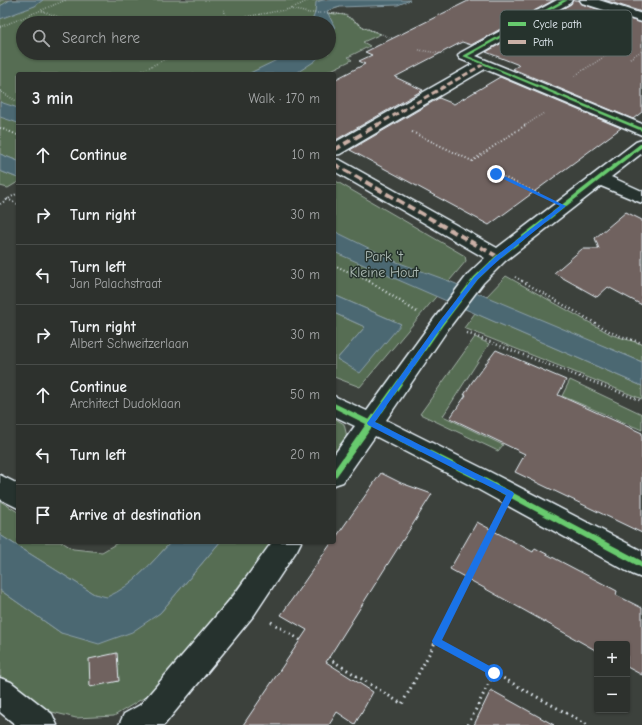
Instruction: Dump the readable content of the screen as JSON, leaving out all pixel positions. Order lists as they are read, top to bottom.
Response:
{
  "parks": ["Park 't Kleine Hout"],
  "legend": ["Cycle path", "Path"],
  "page": {
    "search": "Search here",
    "heading": ["3 min", "Walk · 170 m"],
    "list": [
      ["Continue", "10 m"],
      ["Turn right", "30 m"],
      ["Turn left", "Jan Palachstraat", "30 m"],
      ["Turn right", "Albert Schweitzerlaan", "30 m"],
      ["Continue", "Architect Dudoklaan", "50 m"],
      ["Turn left", "20 m"],
      "Arrive at destination"
    ],
    "map_buttons": ["+", "−"]
  }
}
